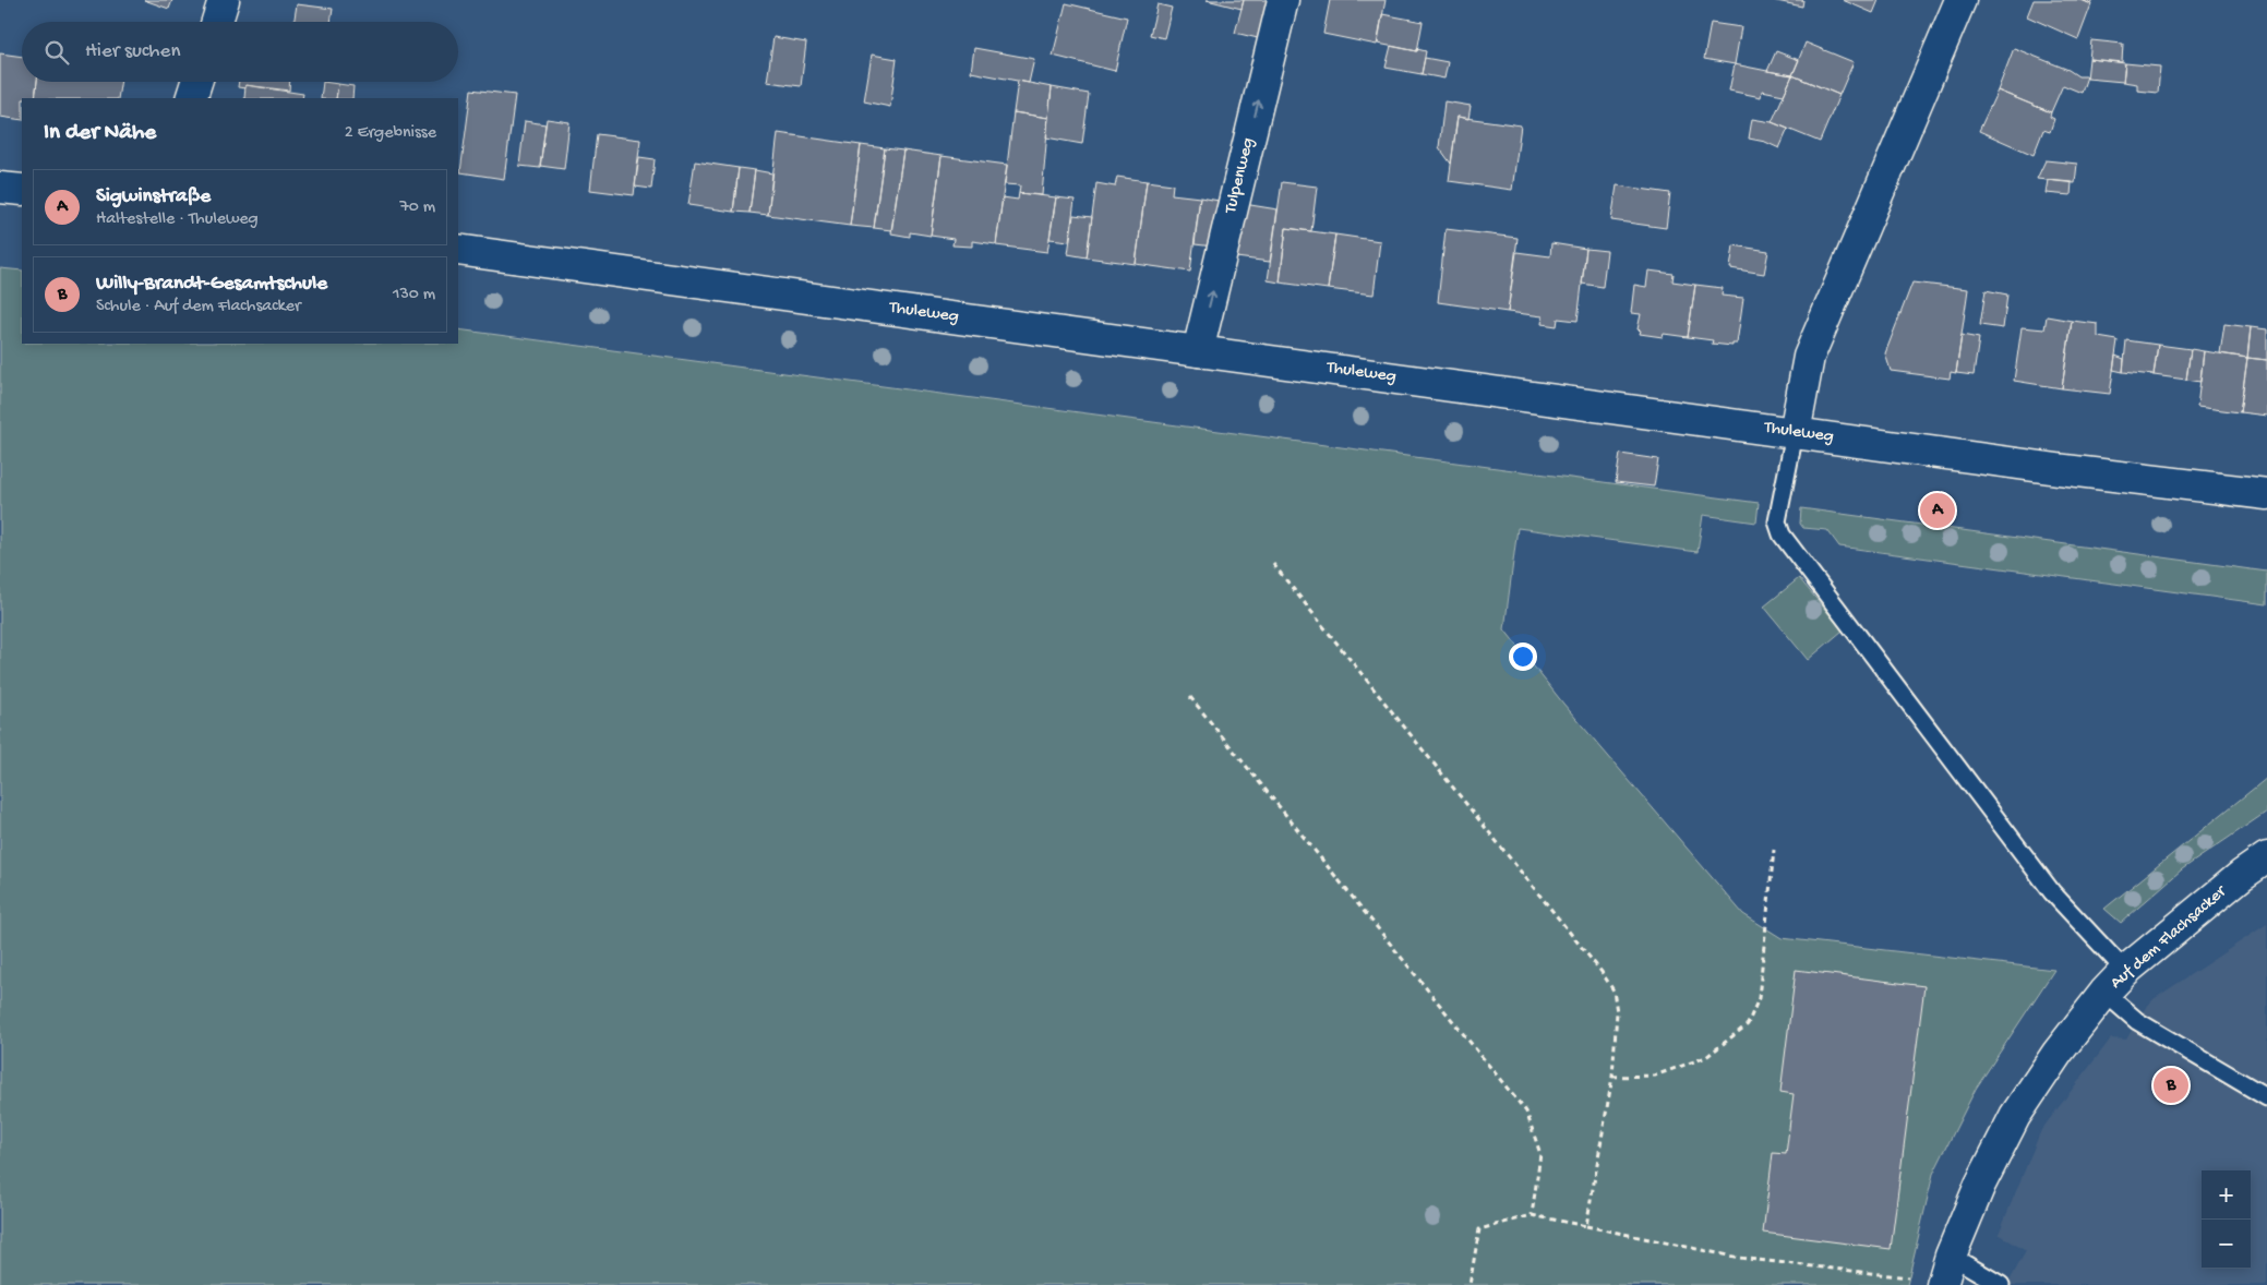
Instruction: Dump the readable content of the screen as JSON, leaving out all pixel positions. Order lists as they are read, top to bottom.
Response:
{
  "streets": {
    "street": ["Tulpenweg", "Thuleweg", "Auf dem Flachsacker"]
  },
  "crossings": [
    ["Tulpenweg", "Thuleweg"]
  ],
  "one_way": ["Tulpenweg"],
  "page": {
    "search": "Hier suchen",
    "heading": ["In der Nähe", "2 Ergebnisse"],
    "list": [
      {
        "mark": "A",
        "name": "Sigwinstraße",
        "note": "Haltestelle · Thuleweg",
        "value": "70 m"
      },
      {
        "mark": "B",
        "name": "Willy-Brandt-Gesamtschule",
        "note": "Schule · Auf dem Flachsacker",
        "value": "130 m"
      }
    ],
    "pins": ["A", "B"],
    "map_buttons": ["+", "−"]
  }
}
